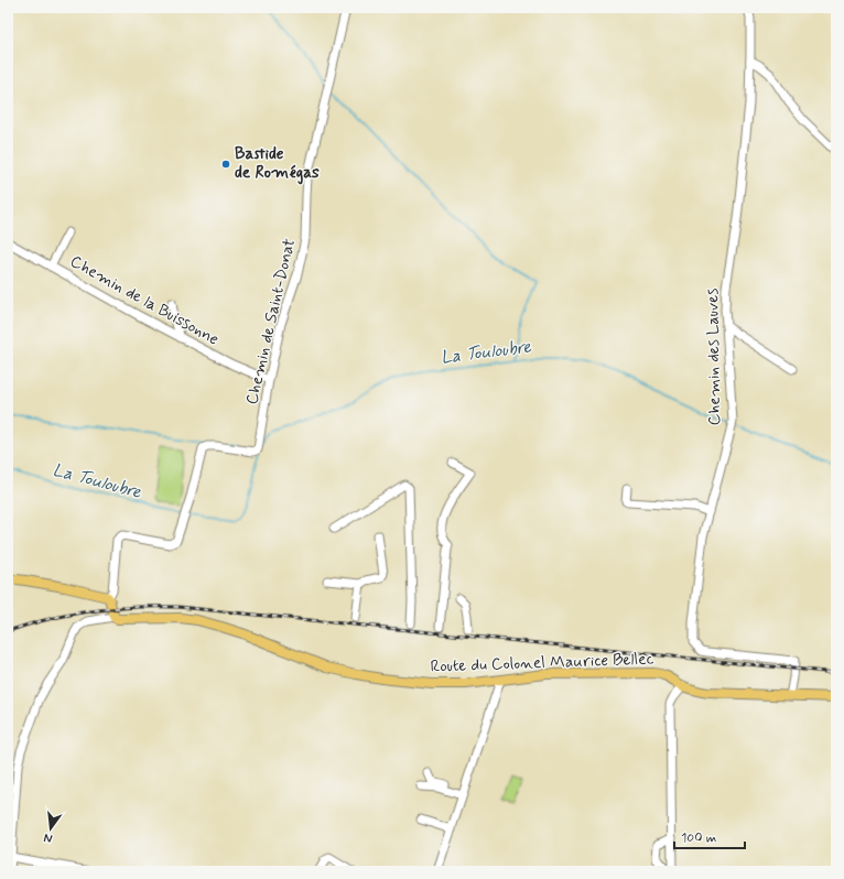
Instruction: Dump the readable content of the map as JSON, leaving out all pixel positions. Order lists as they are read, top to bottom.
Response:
{
  "streets": {
    "main road": ["Route du Colonel Maurice Bellec"],
    "street": ["Chemin de la Buissonne", "Chemin de Saint-Donat", "Chemin des Lauves"]
  },
  "crossings": [
    ["Chemin de la Buissonne", "Chemin de Saint-Donat"],
    ["Chemin des Lauves", "Route du Colonel Maurice Bellec"]
  ],
  "water": ["La Touloubre"],
  "places": ["Bastide de Romégas"],
  "scale_bar": "100 m",
  "north": "bottom"
}
